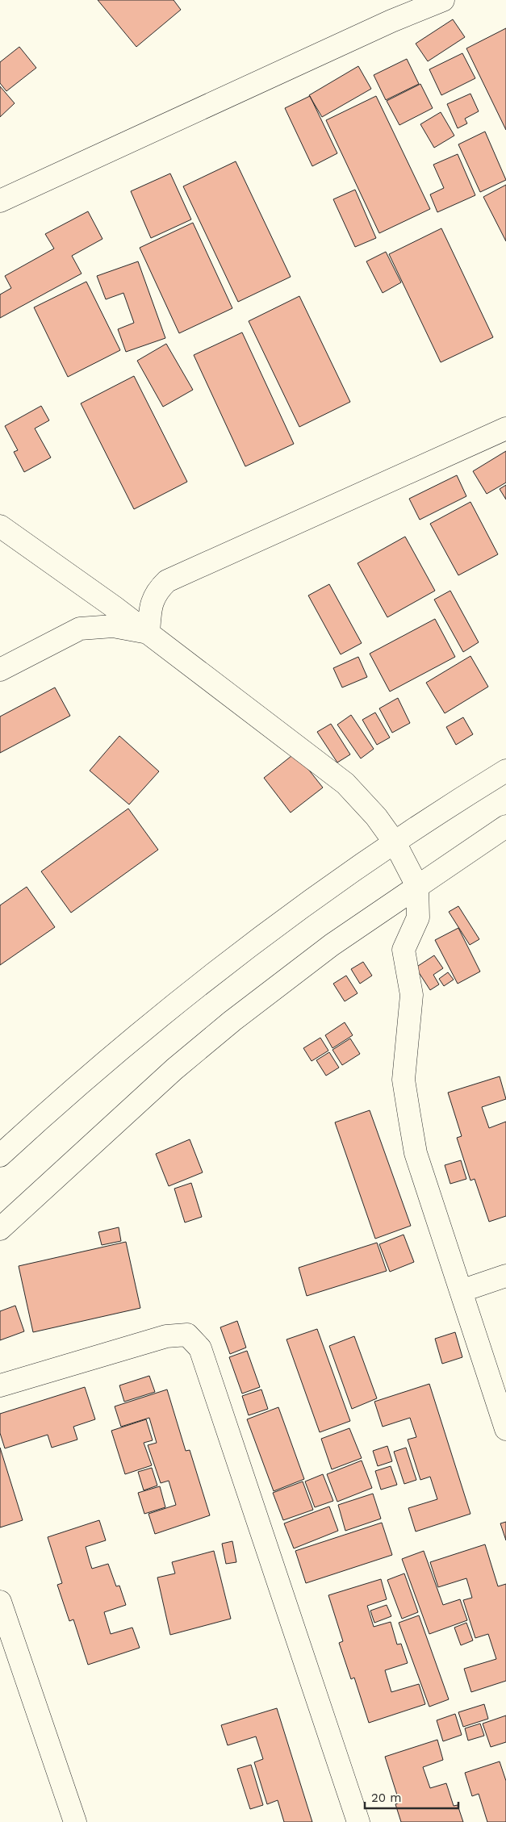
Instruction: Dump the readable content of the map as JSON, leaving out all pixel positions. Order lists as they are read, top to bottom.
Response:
{
  "scale_bar": "20 m"
}
